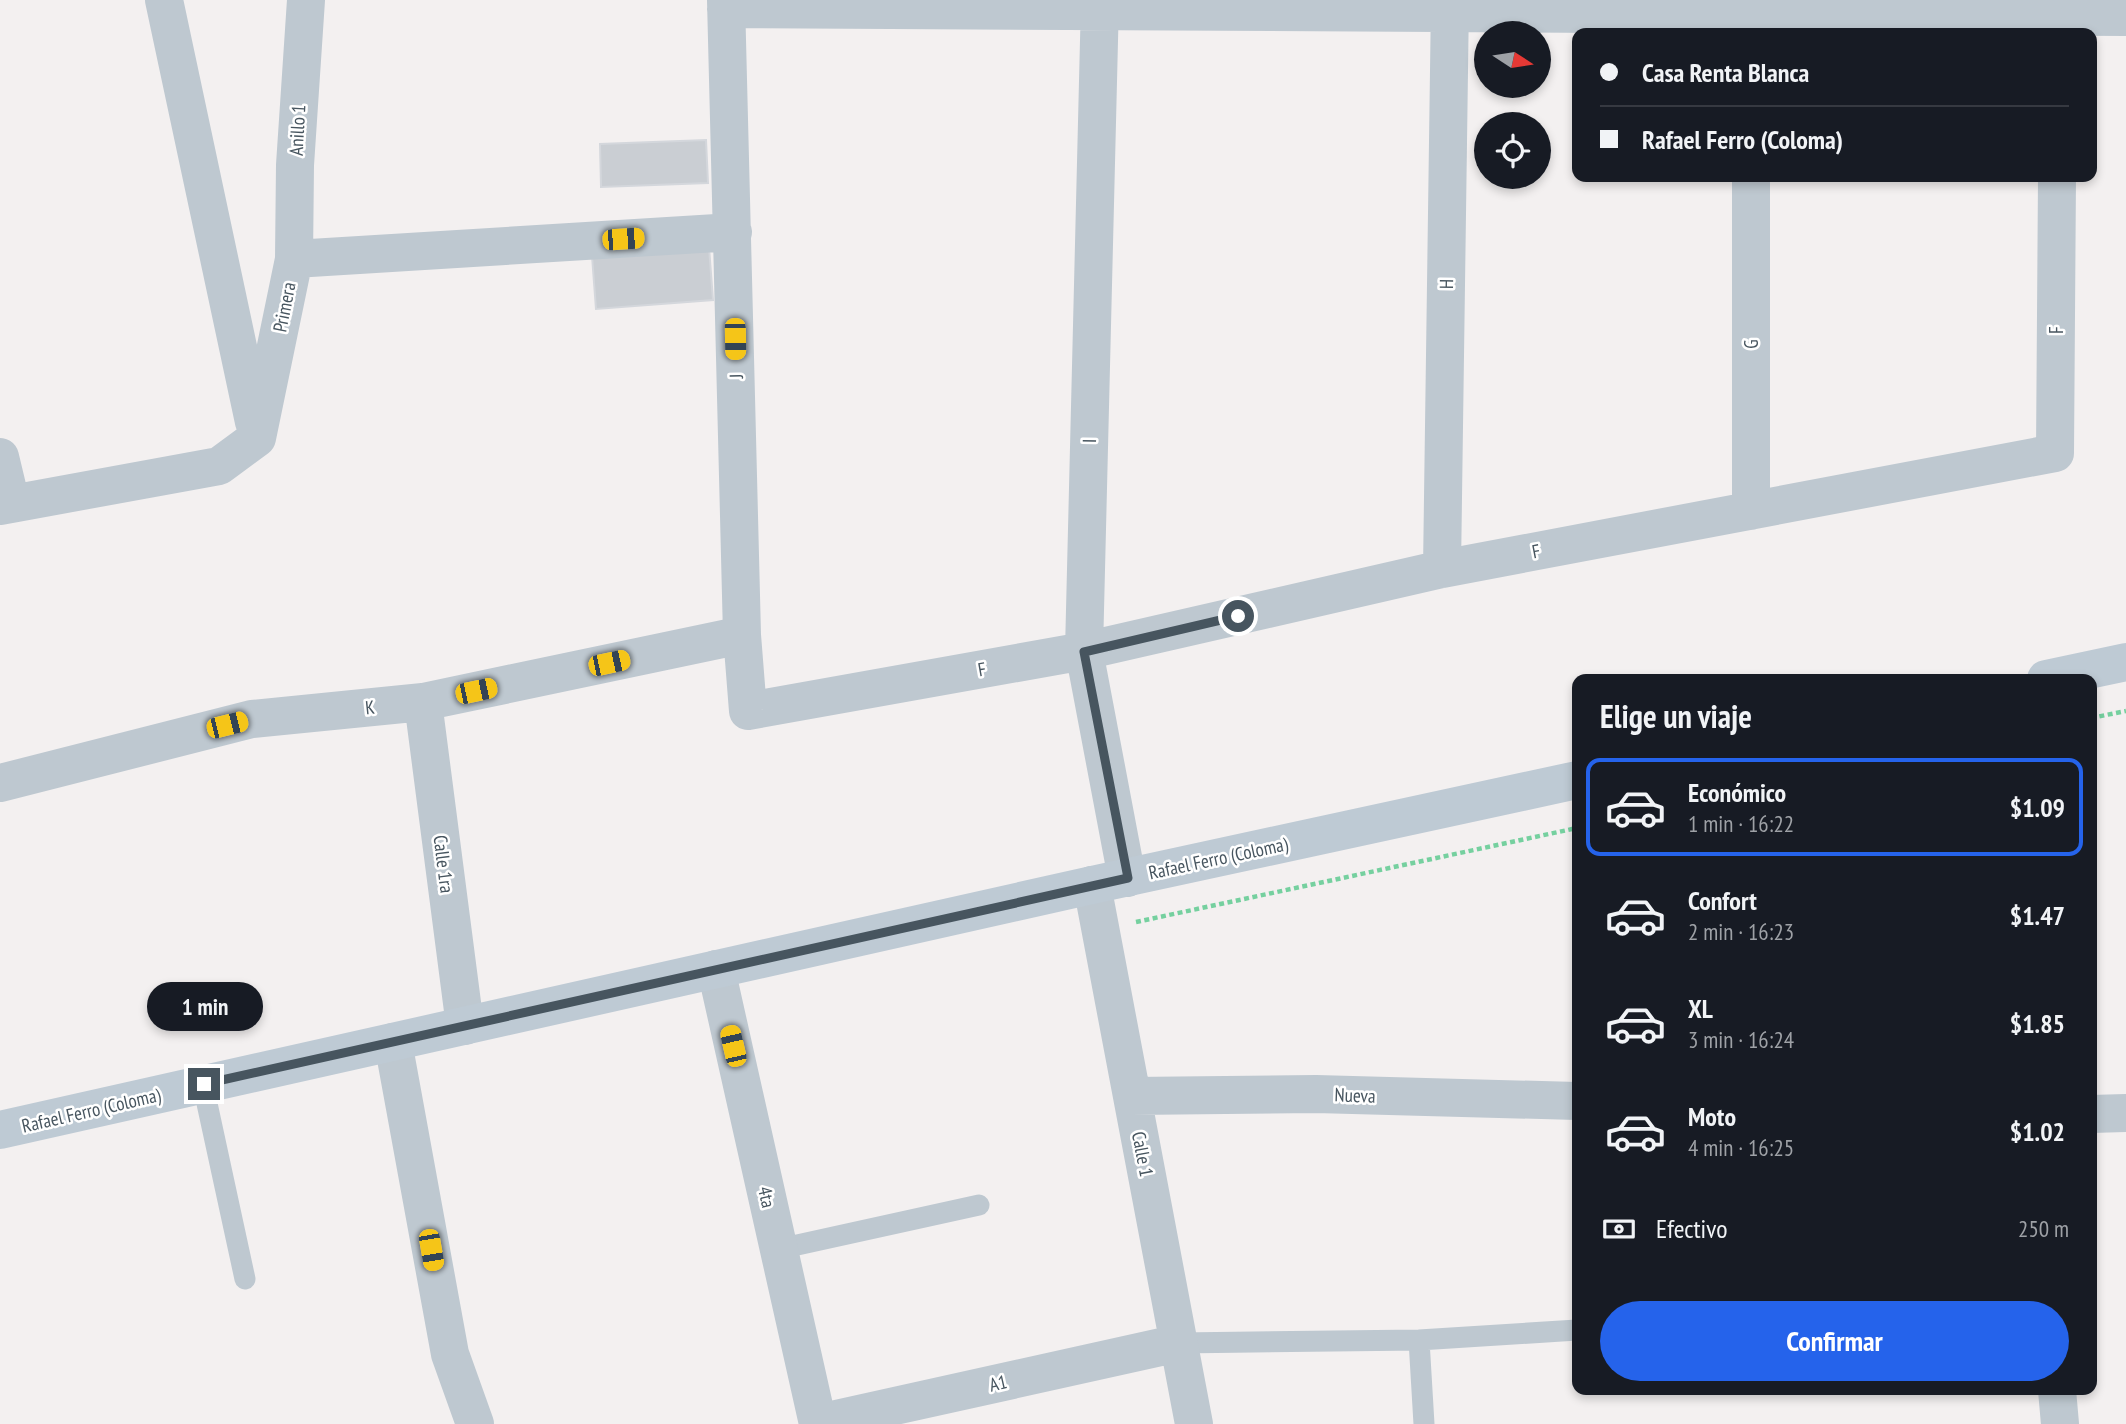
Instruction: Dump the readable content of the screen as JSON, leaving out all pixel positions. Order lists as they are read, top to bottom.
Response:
{
  "streets": {
    "main road": ["Rafael Ferro (Coloma)"],
    "street": [
      "Anillo 1",
      "H",
      "Primera",
      "F",
      "G",
      "J",
      "I",
      "K",
      "Calle 1ra",
      "Nueva",
      "Calle 1",
      "4ta",
      "A1"
    ]
  },
  "crossings": [
    ["Anillo 1", "Primera"],
    ["H", "F"],
    ["Primera", "J"],
    ["F", "G"],
    ["F", "J"],
    ["F", "I"],
    ["J", "K"],
    ["I", "Rafael Ferro (Coloma)"],
    ["I", "Calle 1"],
    ["K", "Calle 1ra"],
    ["Rafael Ferro (Coloma)", "Calle 1ra"],
    ["Rafael Ferro (Coloma)", "Calle 1"],
    ["Rafael Ferro (Coloma)", "4ta"],
    ["Nueva", "Calle 1"],
    ["Calle 1", "A1"],
    ["4ta", "A1"]
  ],
  "north": "right",
  "page": {
    "banner": ["Casa Renta Blanca", "Rafael Ferro (Coloma)"],
    "heading": "Elige un viaje",
    "list": [
      {
        "name": "Económico",
        "note": "1 min · 16:22",
        "value": "$1.09"
      },
      {
        "name": "Confort",
        "note": "2 min · 16:23",
        "value": "$1.47"
      },
      {
        "name": "XL",
        "note": "3 min · 16:24",
        "value": "$1.85"
      },
      {
        "name": "Moto",
        "note": "4 min · 16:25",
        "value": "$1.02"
      }
    ],
    "bubble": "1 min",
    "pay": ["Efectivo", "250 m"],
    "buttons": "Confirmar"
  }
}
